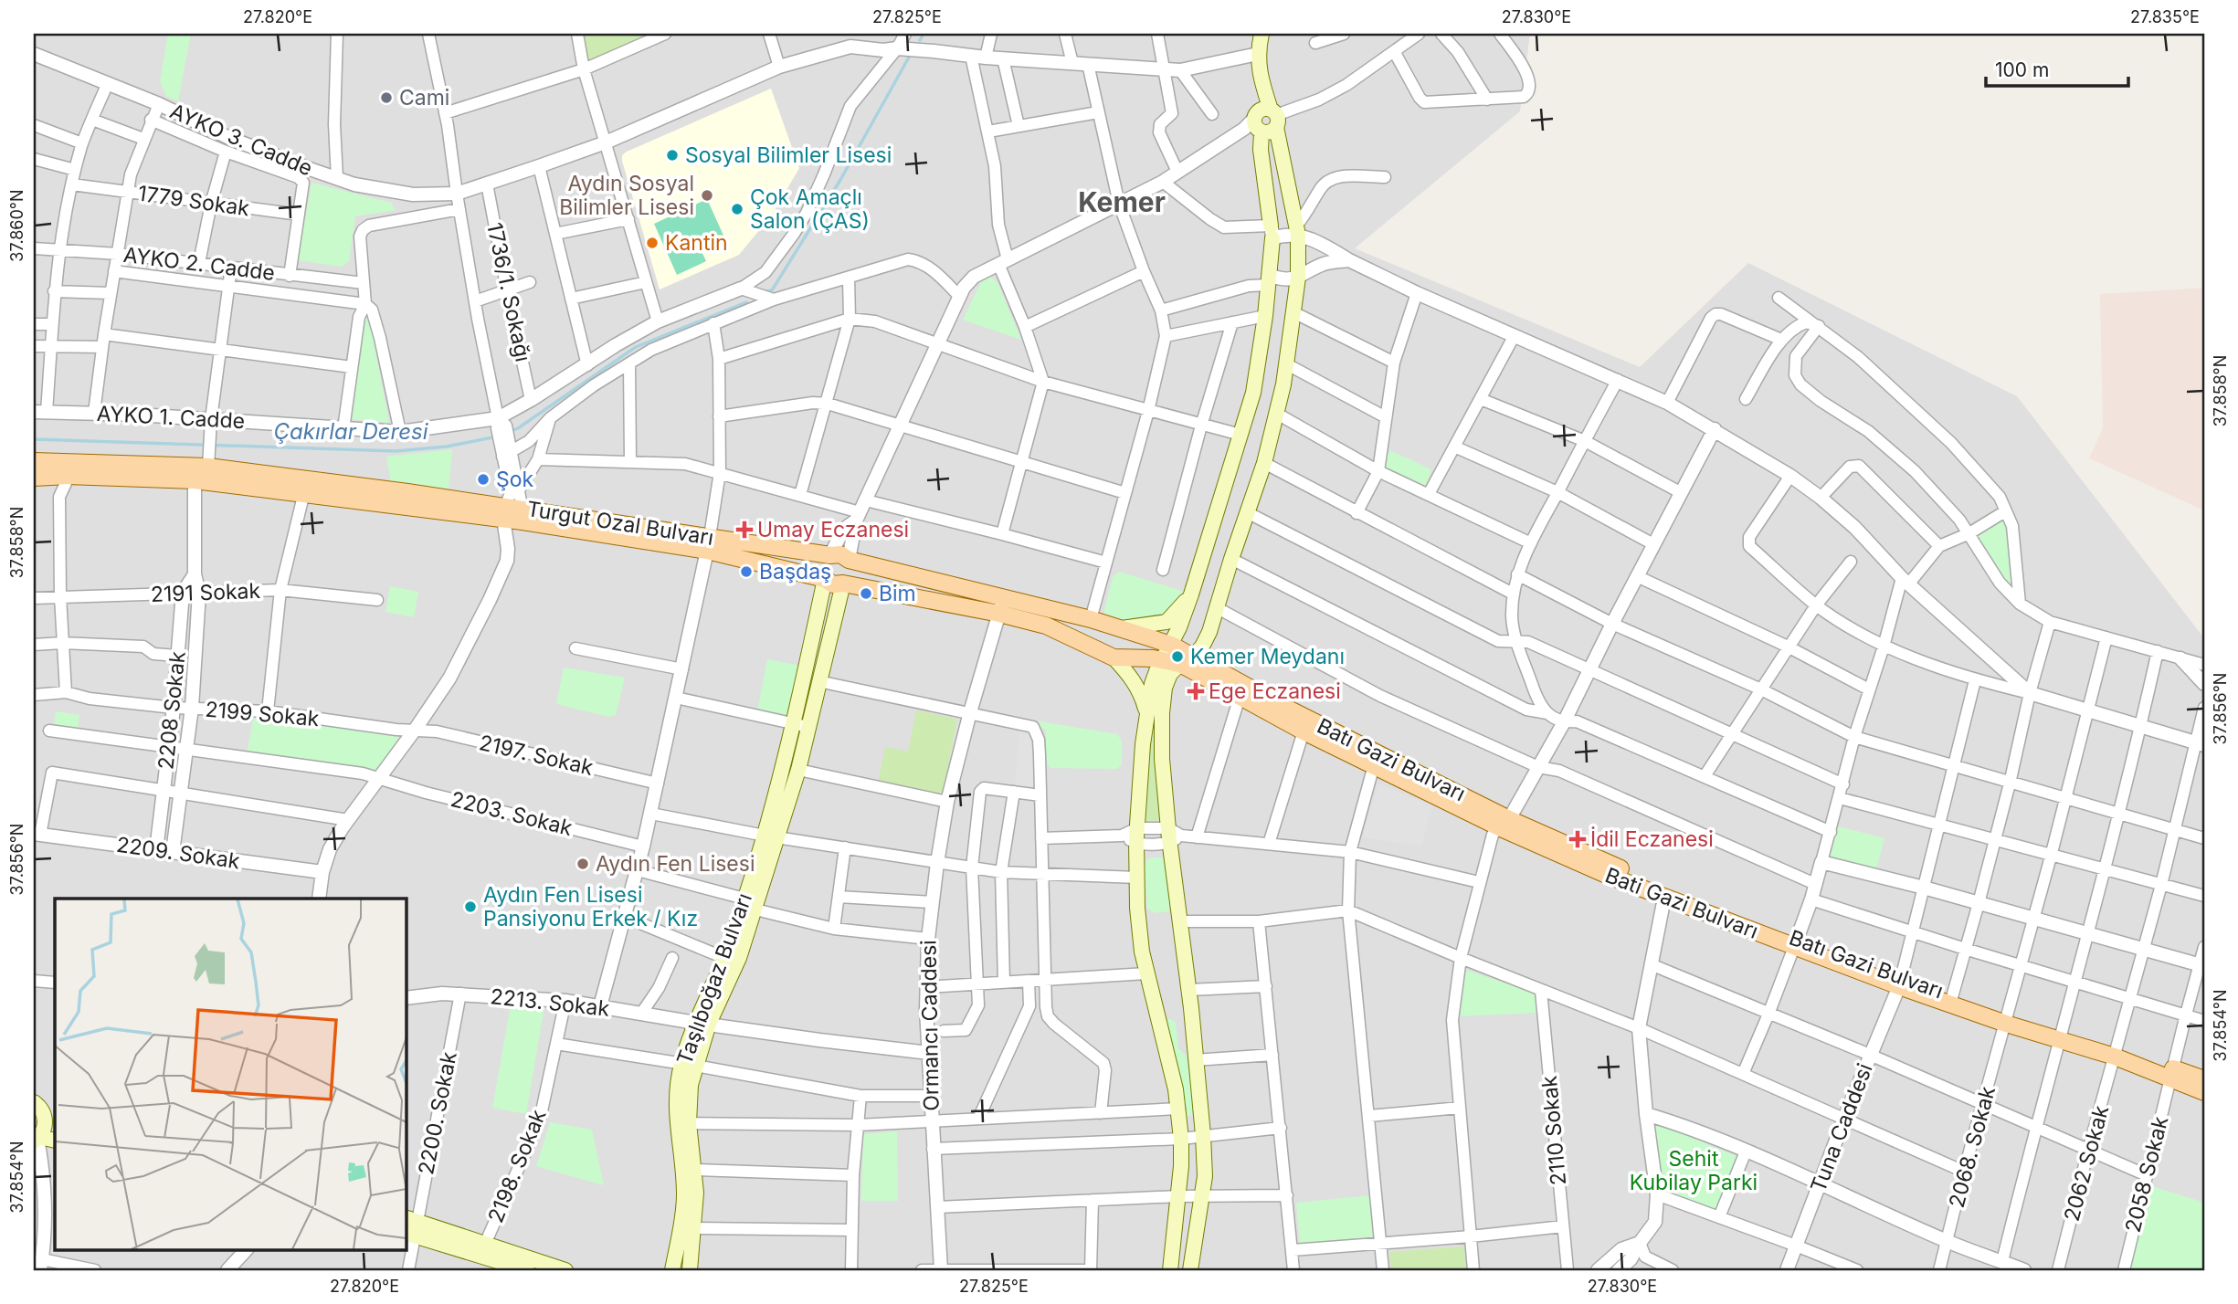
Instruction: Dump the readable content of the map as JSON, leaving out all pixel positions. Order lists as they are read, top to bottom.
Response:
{
  "streets": {
    "main road": [
      "Turgut Ozal Bulvarı",
      "Batı Gazi Bulvarı",
      "Bati Gazi Bulvarı",
      "Taşlıboğaz Bulvarı"
    ],
    "street": [
      "AYKO 3. Cadde",
      "1779 Sokak",
      "AYKO 2. Cadde",
      "1736/1. Sokağı",
      "AYKO 1. Cadde",
      "2191 Sokak",
      "2208 Sokak",
      "2199 Sokak",
      "2197. Sokak",
      "2203. Sokak",
      "2209. Sokak",
      "2213. Sokak",
      "Ormancı Caddesi",
      "2200. Sokak",
      "Tuna Caddesi",
      "2110 Sokak",
      "2068. Sokak",
      "2062 Sokak",
      "2198. Sokak",
      "2058 Sokak"
    ]
  },
  "crossings": [
    ["AYKO 3. Cadde", "1779 Sokak"],
    ["AYKO 3. Cadde", "1736/1. Sokağı"],
    ["1736/1. Sokağı", "AYKO 1. Cadde"],
    ["Turgut Ozal Bulvarı", "2208 Sokak"],
    ["Turgut Ozal Bulvarı", "Batı Gazi Bulvarı"],
    ["Turgut Ozal Bulvarı", "Bati Gazi Bulvarı"],
    ["Turgut Ozal Bulvarı", "Taşlıboğaz Bulvarı"],
    ["Turgut Ozal Bulvarı", "Ormancı Caddesi"],
    ["2191 Sokak", "2208 Sokak"],
    ["2208 Sokak", "2199 Sokak"],
    ["2208 Sokak", "2203. Sokak"],
    ["2208 Sokak", "2209. Sokak"],
    ["2199 Sokak", "2197. Sokak"],
    ["Batı Gazi Bulvarı", "Bati Gazi Bulvarı"],
    ["Bati Gazi Bulvarı", "Tuna Caddesi"],
    ["Bati Gazi Bulvarı", "2068. Sokak"],
    ["Bati Gazi Bulvarı", "2062 Sokak"],
    ["Bati Gazi Bulvarı", "2058 Sokak"],
    ["Taşlıboğaz Bulvarı", "2213. Sokak"],
    ["2213. Sokak", "Ormancı Caddesi"],
    ["2213. Sokak", "2200. Sokak"],
    ["2213. Sokak", "2198. Sokak"]
  ],
  "districts": ["Kemer"],
  "water": ["Çakırlar Deresi"],
  "parks": ["Sehit Kubilay Parki"],
  "places": {
    "other": [
      "Cami",
      "Sosyal Bilimler Lisesi",
      "Aydın Sosyal Bilimler Lisesi",
      "Çok Amaçlı Salon (ÇAS)",
      "Kantin",
      "Şok",
      "Başdaş",
      "Bim",
      "Kemer Meydanı",
      "Aydın Fen Lisesi",
      "Aydın Fen Lisesi Pansiyonu Erkek / Kız"
    ],
    "health": ["Umay Eczanesi", "Ege Eczanesi", "İdil Eczanesi"]
  },
  "scale_bar": "100 m",
  "coordinates": [
    "27.820°E",
    "27.825°E",
    "27.830°E",
    "27.835°E",
    "37.860°N",
    "37.858°N",
    "37.856°N",
    "37.854°N"
  ]
}
